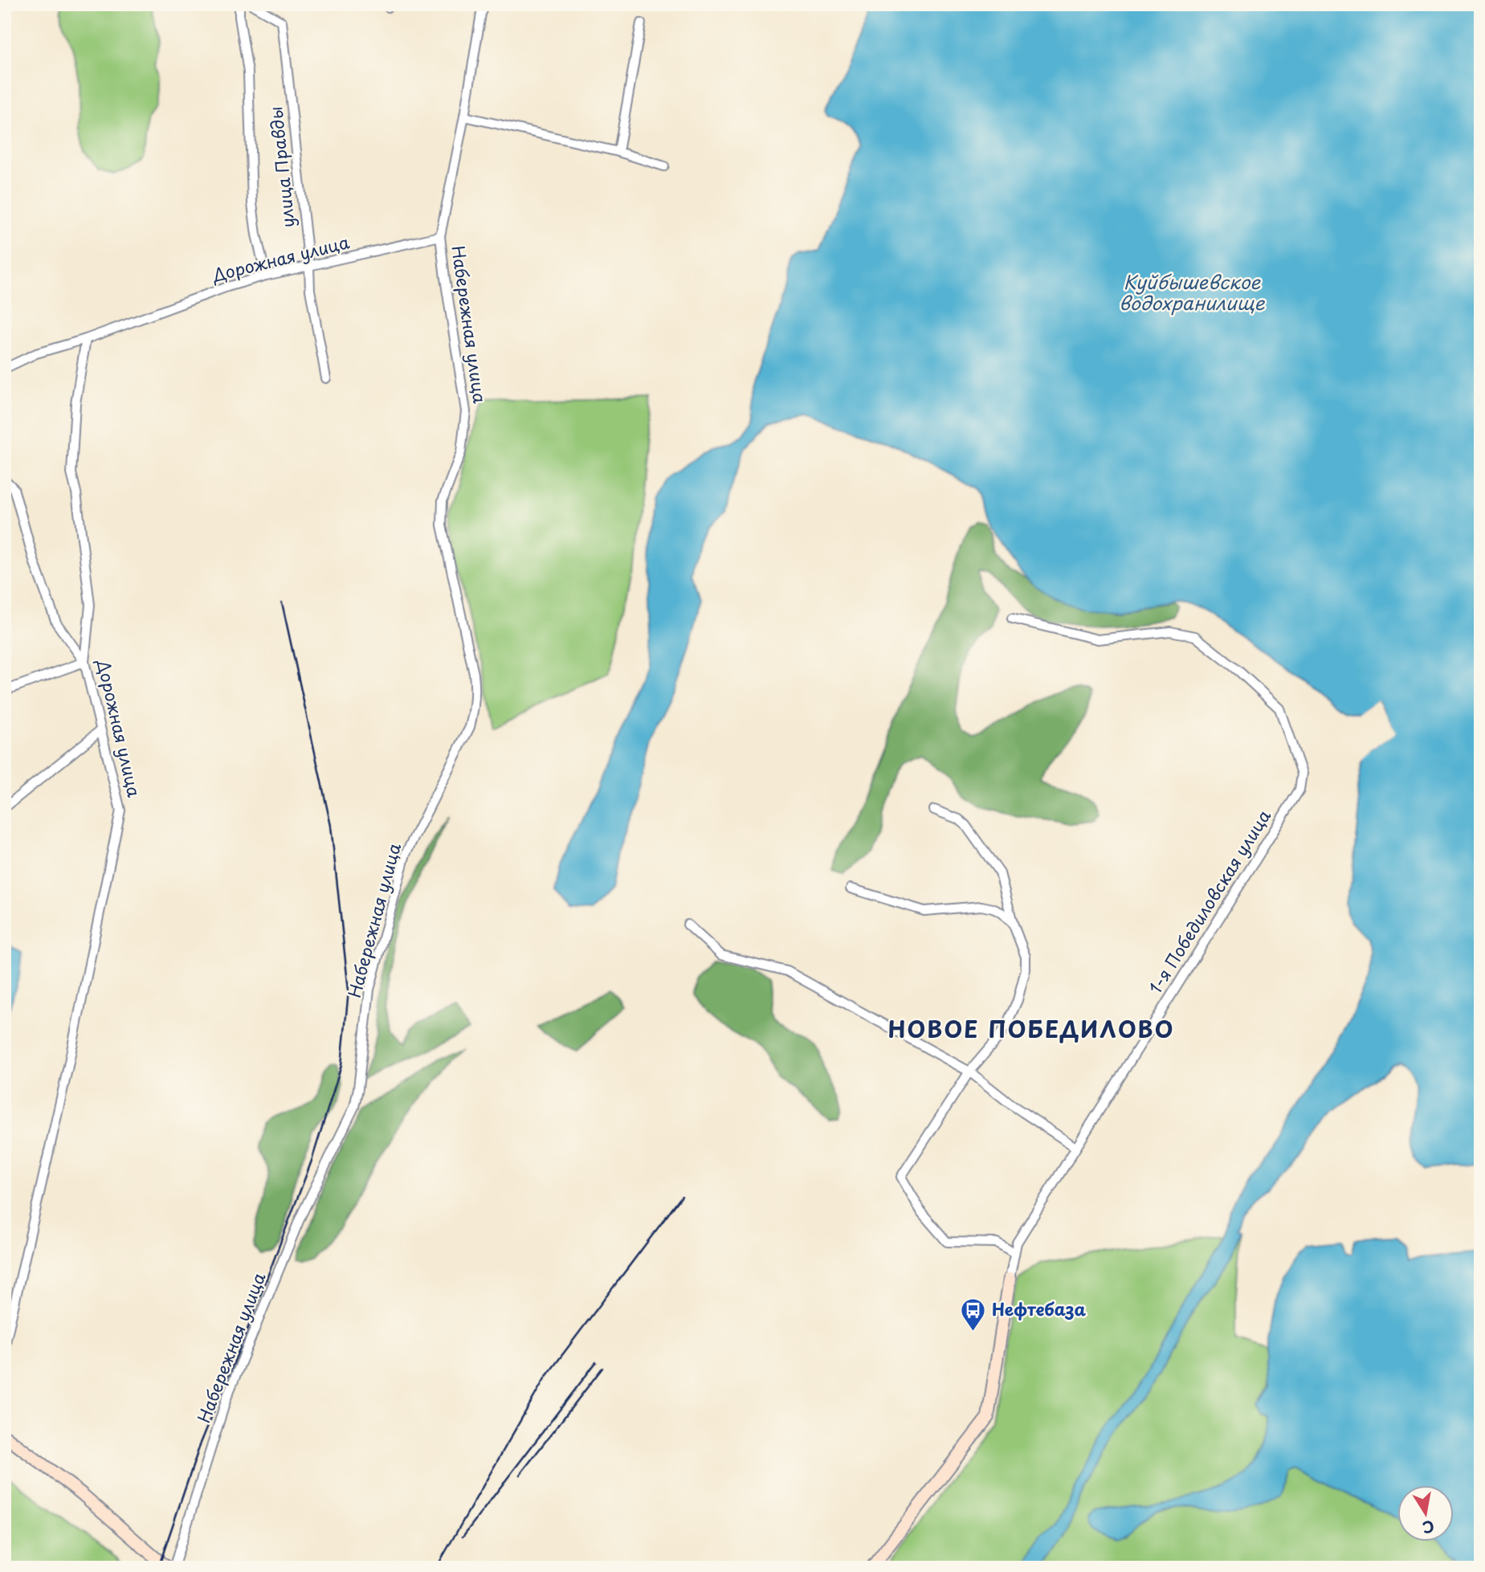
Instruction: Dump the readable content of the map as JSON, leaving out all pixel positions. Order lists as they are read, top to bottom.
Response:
{
  "streets": {
    "street": [
      "улица Правды",
      "Дорожная улица",
      "Набережная улица",
      "1-я Победиловская улица"
    ]
  },
  "crossings": [
    ["улица Правды", "Дорожная улица"],
    ["Дорожная улица", "Набережная улица"]
  ],
  "districts": ["НОВОЕ ПОБЕДИЛОВО"],
  "water": ["Куйбышевское водохранилище"],
  "places": {
    "bus stop": ["Нефтебаза"]
  },
  "north": "bottom"
}
